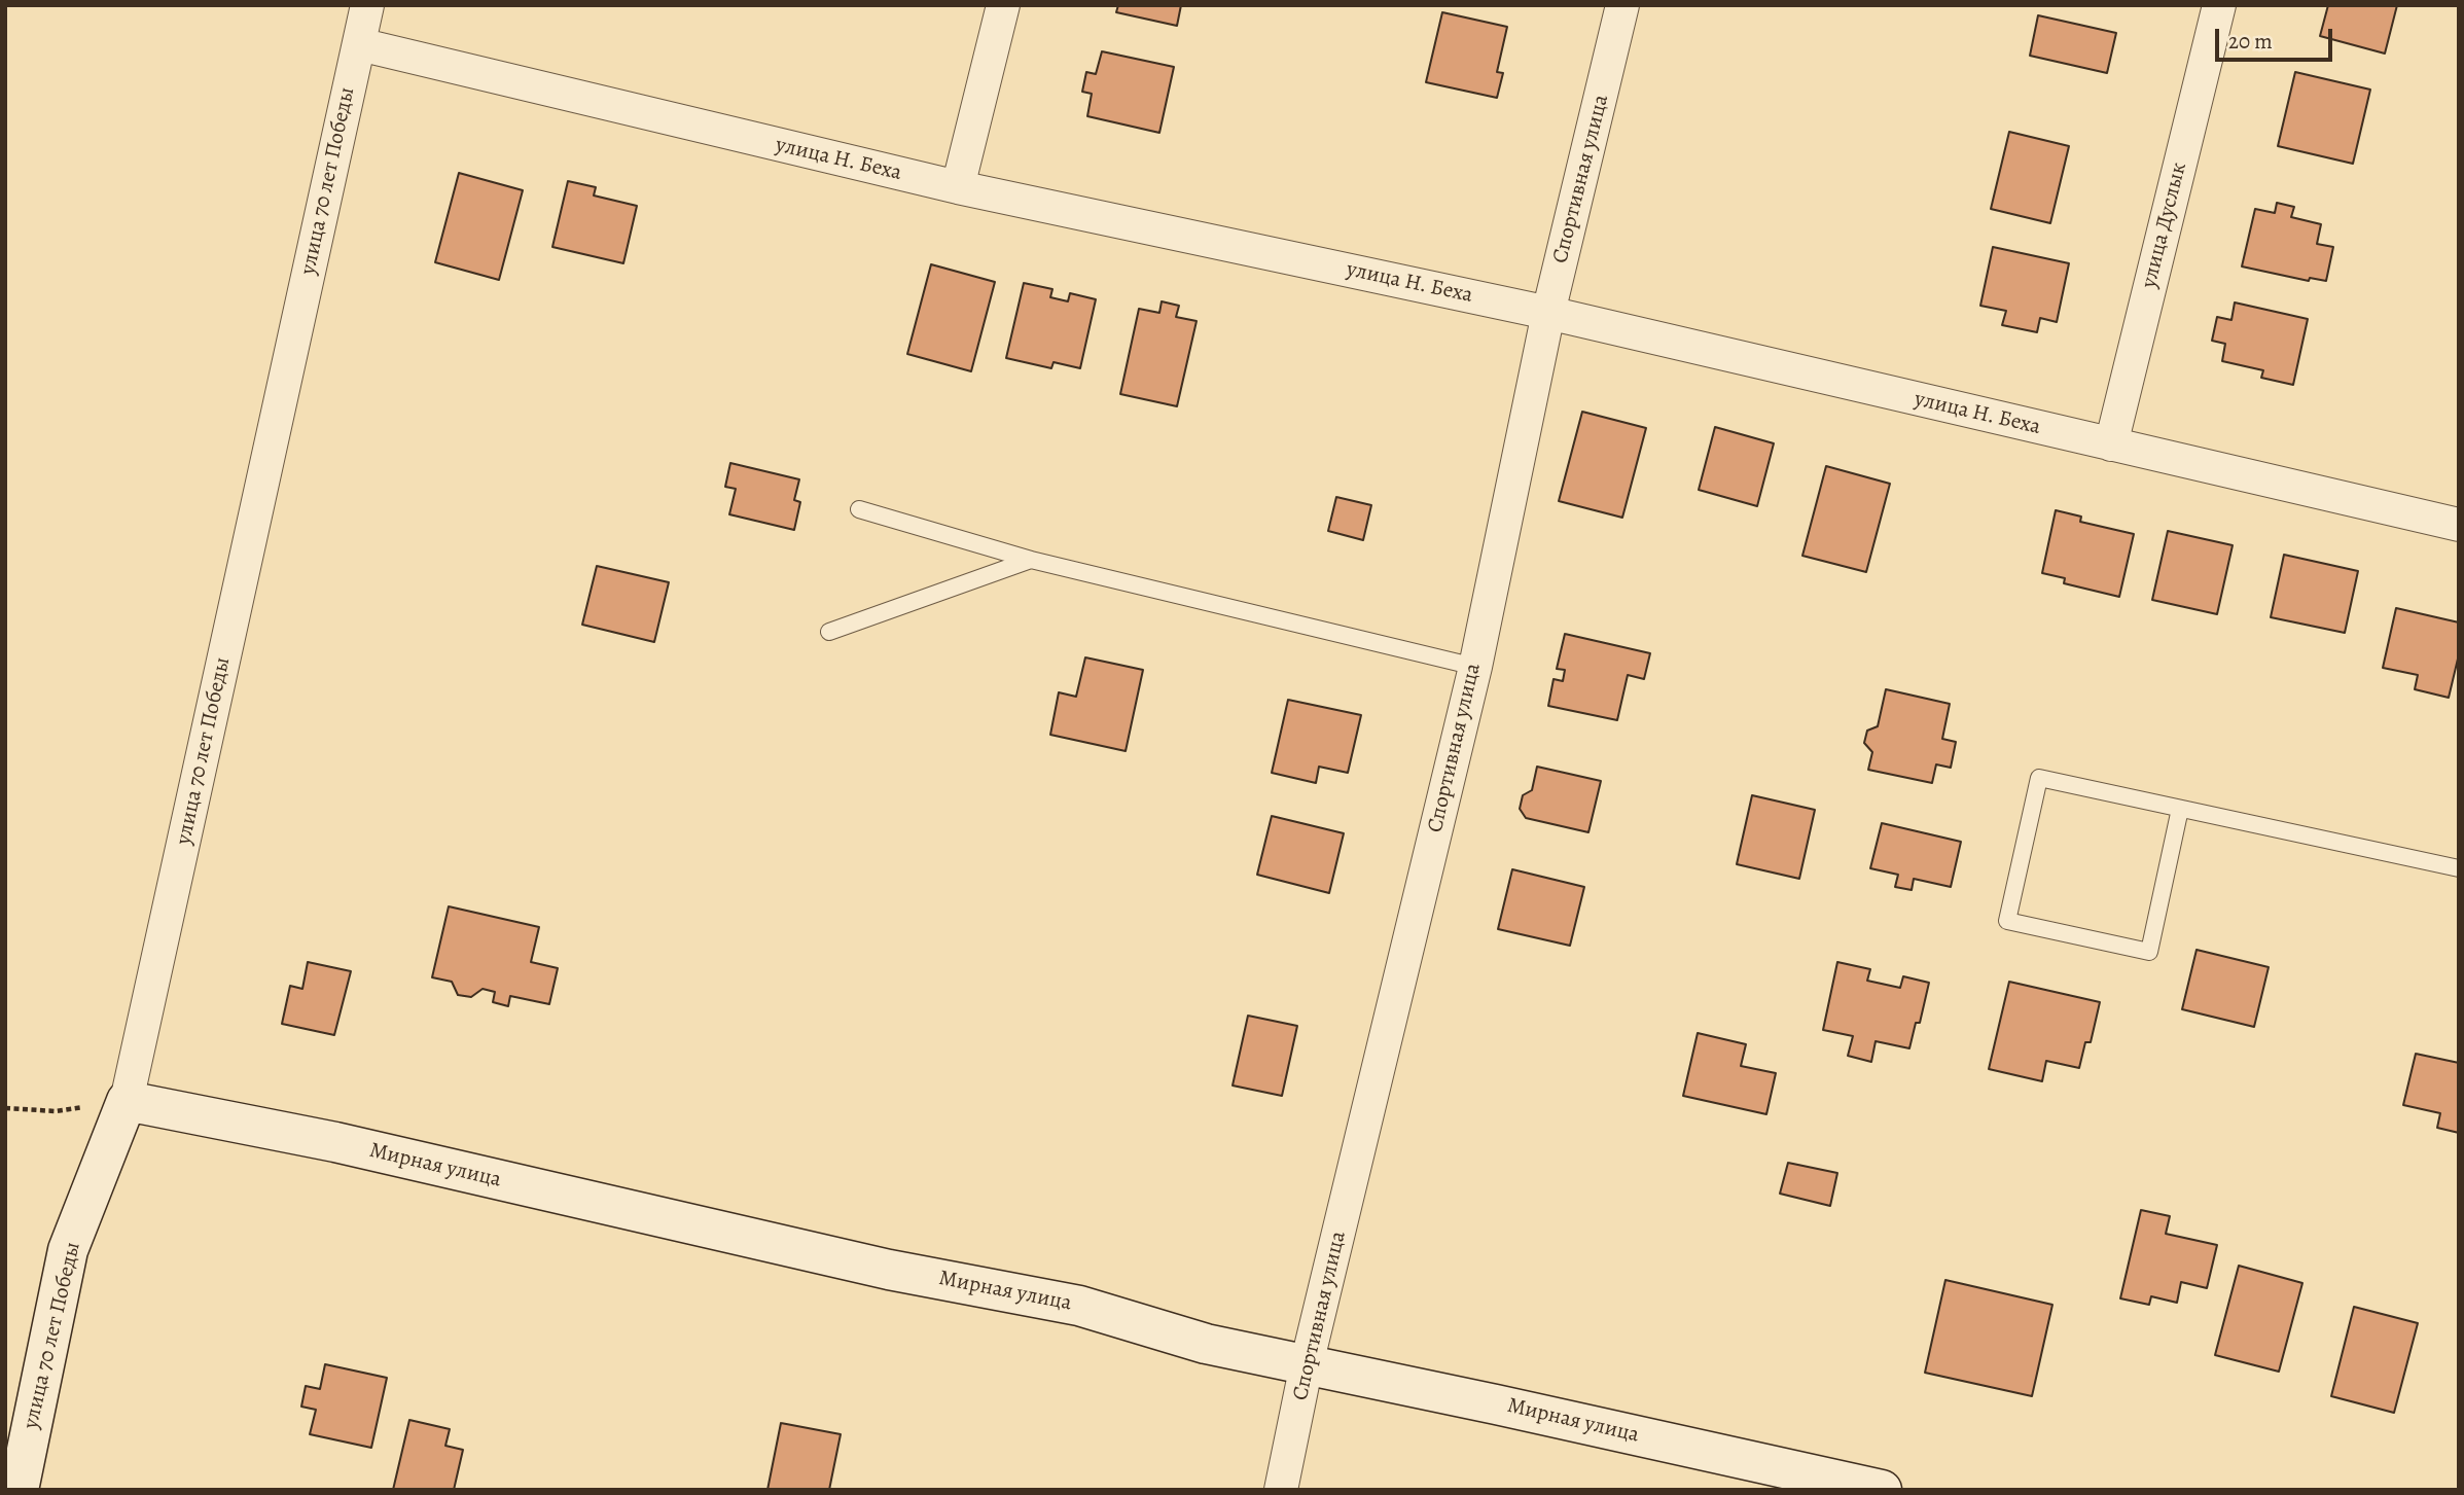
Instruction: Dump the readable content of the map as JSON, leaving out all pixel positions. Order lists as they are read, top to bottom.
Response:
{
  "streets": {
    "street": [
      "улица Н. Беха",
      "Спортивная улица",
      "улица 70 лет Победы",
      "улица Дуслык",
      "Мирная улица"
    ]
  },
  "crossings": [
    ["улица Н. Беха", "Спортивная улица"],
    ["улица Н. Беха", "улица 70 лет Победы"],
    ["улица Н. Беха", "улица Дуслык"],
    ["Спортивная улица", "Мирная улица"],
    ["улица 70 лет Победы", "Мирная улица"]
  ],
  "scale_bar": "20 m"
}
